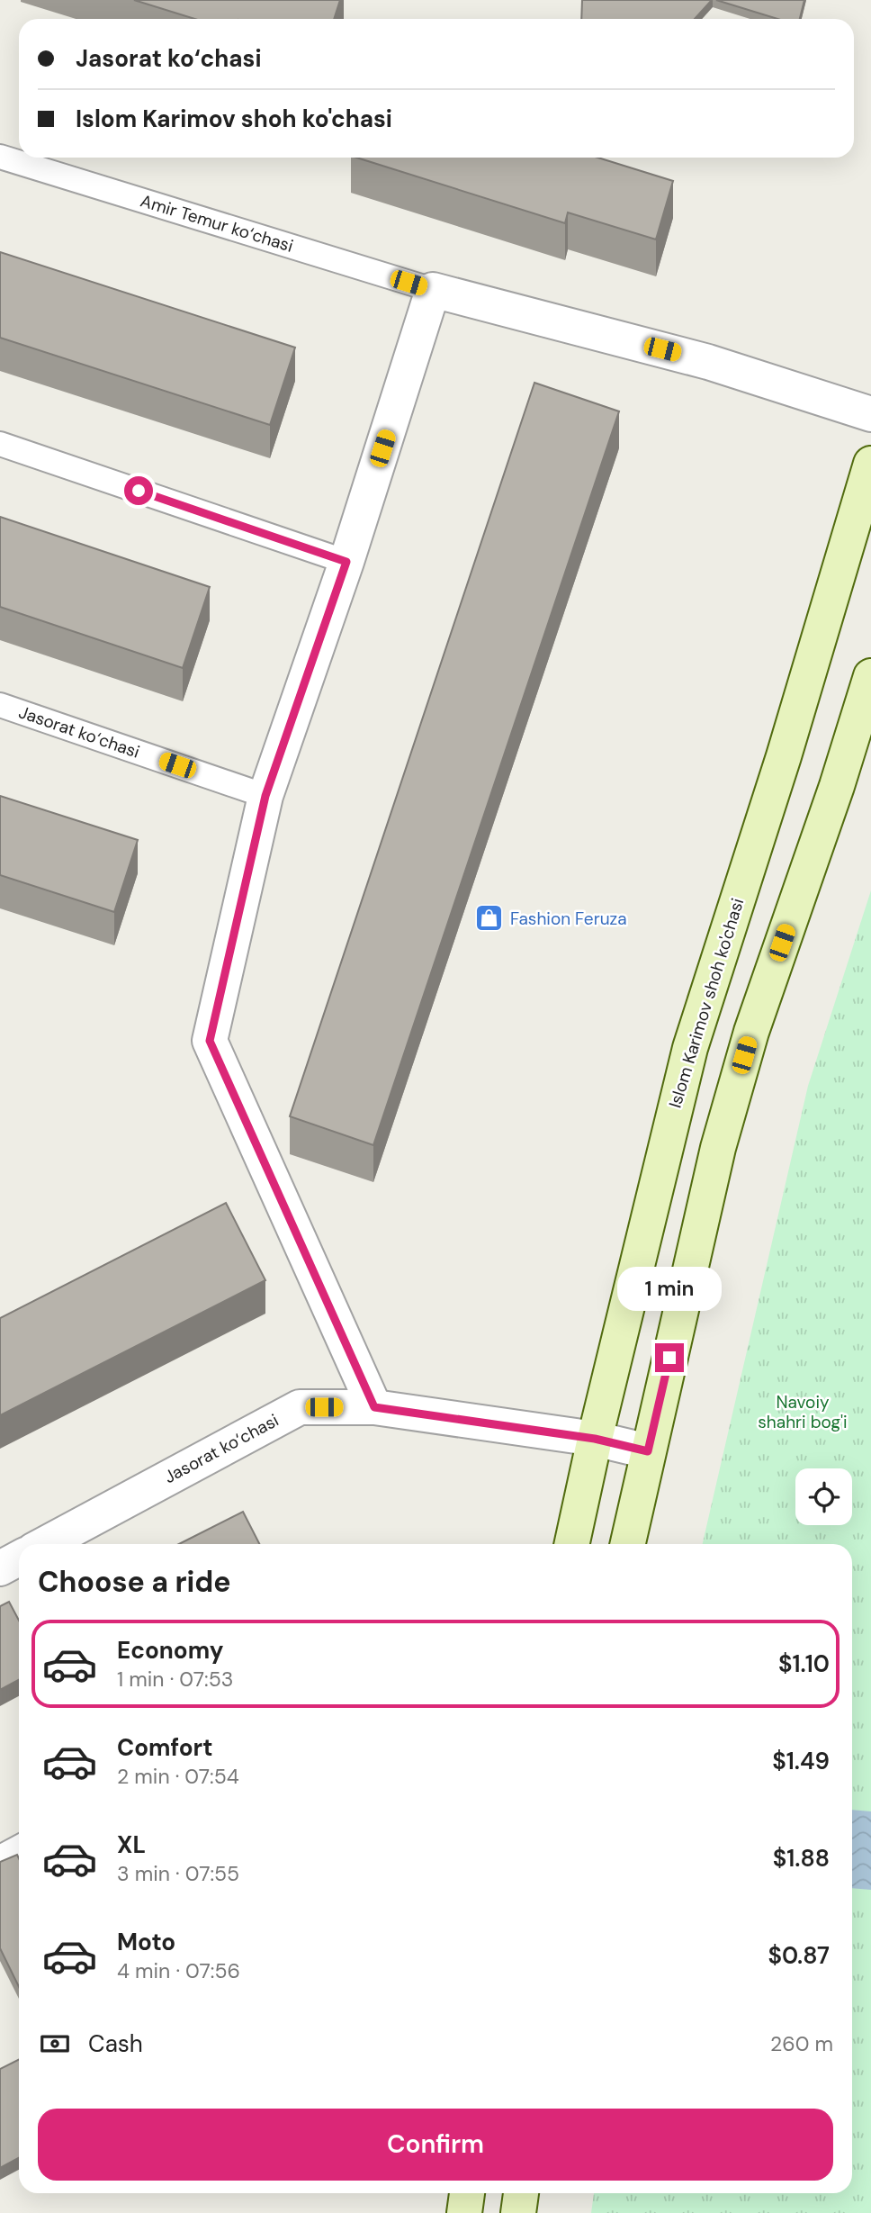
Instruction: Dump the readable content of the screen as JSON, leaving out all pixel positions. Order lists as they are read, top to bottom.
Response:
{
  "streets": {
    "main road": ["Islom Karimov shoh ko'chasi"],
    "street": ["Jasorat ko‘chasi"],
    "lane": ["Amir Temur ko‘chasi"]
  },
  "crossings": [
    ["Jasorat ko‘chasi", "Islom Karimov shoh ko'chasi"]
  ],
  "parks": ["Navoiy shahri bog'i"],
  "places": {
    "shop": ["Fashion Feruza"]
  },
  "page": {
    "banner": ["Jasorat ko‘chasi", "Islom Karimov shoh ko'chasi"],
    "bubble": "1 min",
    "heading": "Choose a ride",
    "list": [
      {
        "name": "Economy",
        "note": "1 min · 07:53",
        "value": "$1.10"
      },
      {
        "name": "Comfort",
        "note": "2 min · 07:54",
        "value": "$1.49"
      },
      {
        "name": "XL",
        "note": "3 min · 07:55",
        "value": "$1.88"
      },
      {
        "name": "Moto",
        "note": "4 min · 07:56",
        "value": "$0.87"
      }
    ],
    "pay": ["Cash", "260 m"],
    "buttons": "Confirm"
  }
}
